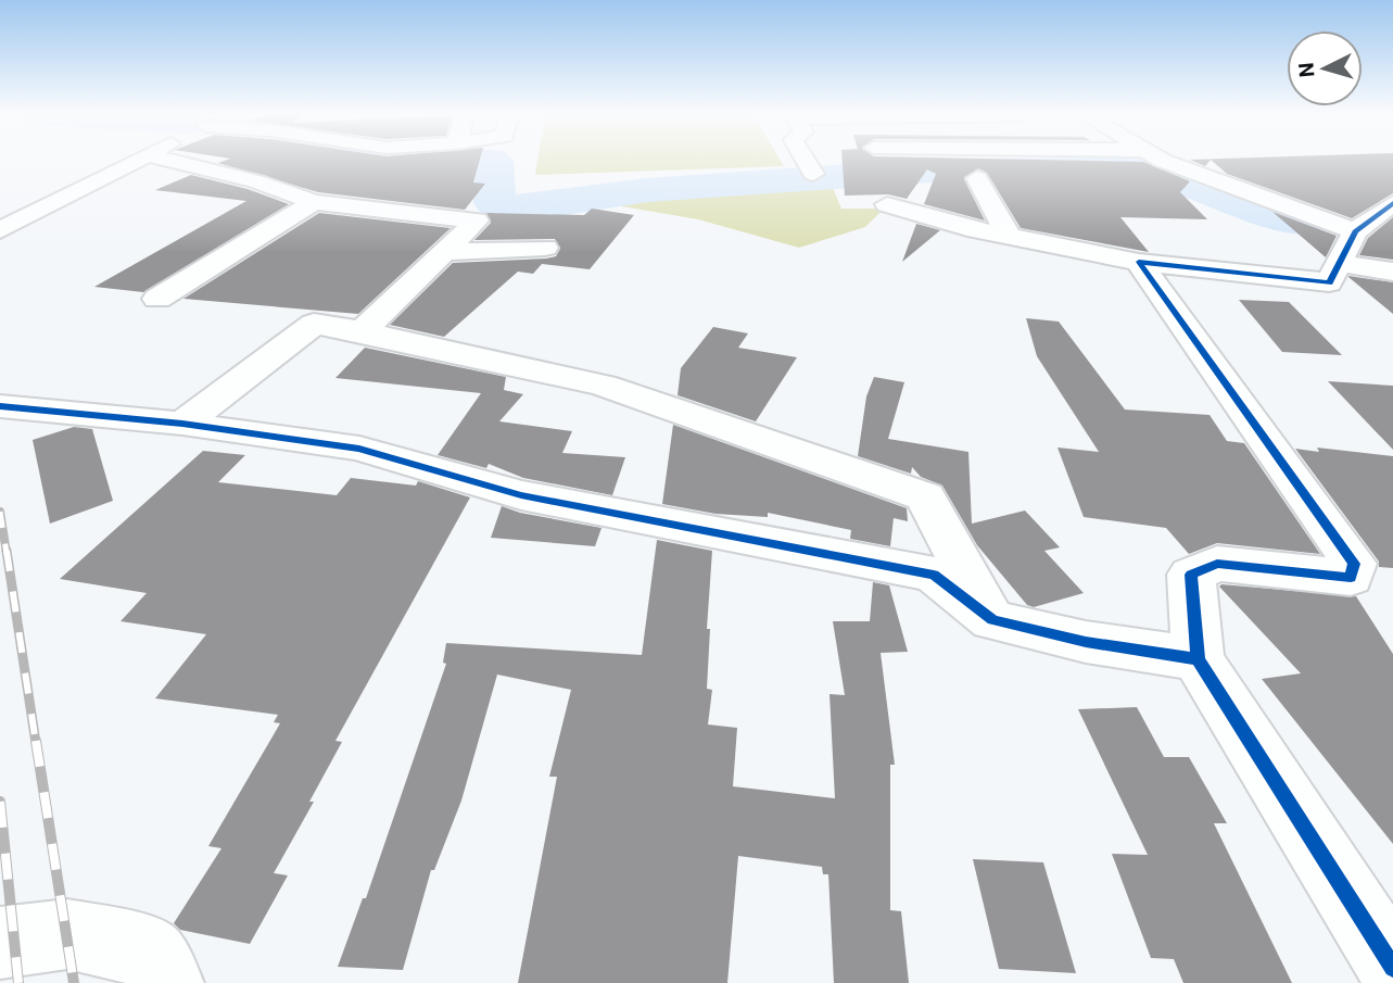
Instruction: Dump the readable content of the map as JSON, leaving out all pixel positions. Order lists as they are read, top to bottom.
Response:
{
  "north": "left"
}
